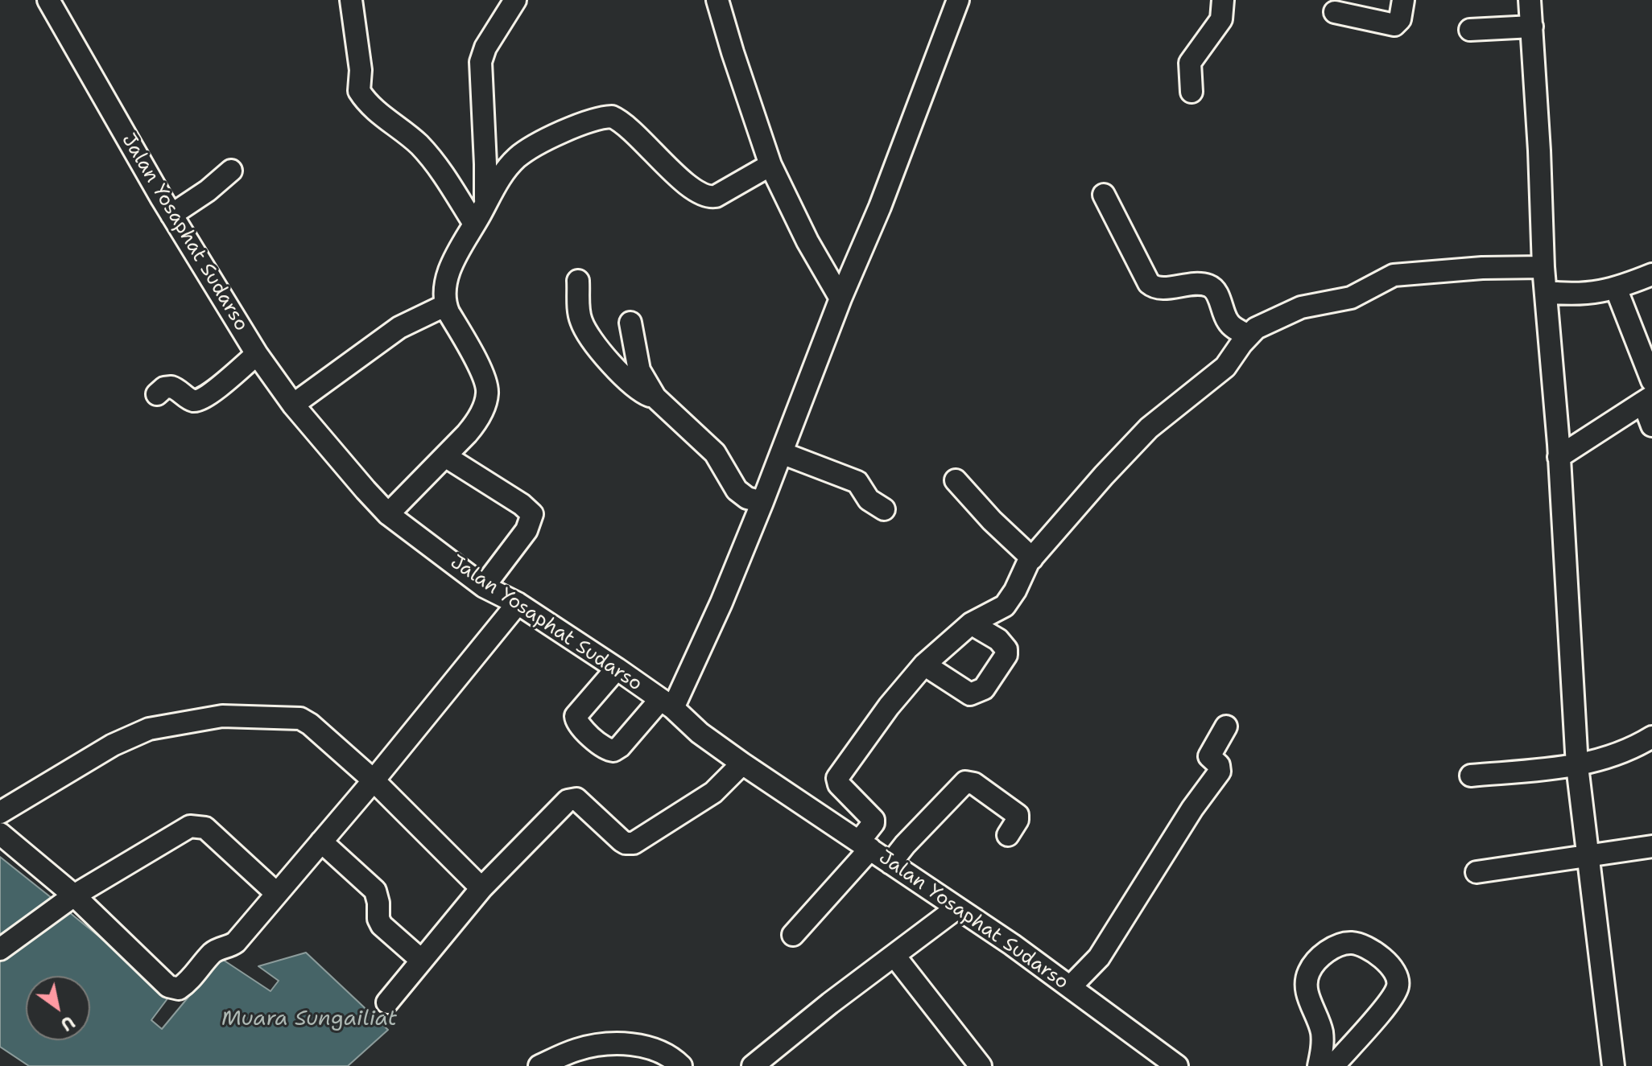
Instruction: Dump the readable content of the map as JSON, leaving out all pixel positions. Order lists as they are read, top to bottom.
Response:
{
  "streets": {
    "street": ["Jalan Yosaphat Sudarso"]
  },
  "water": ["Muara Sungailiat"],
  "north": "bottom right"
}
